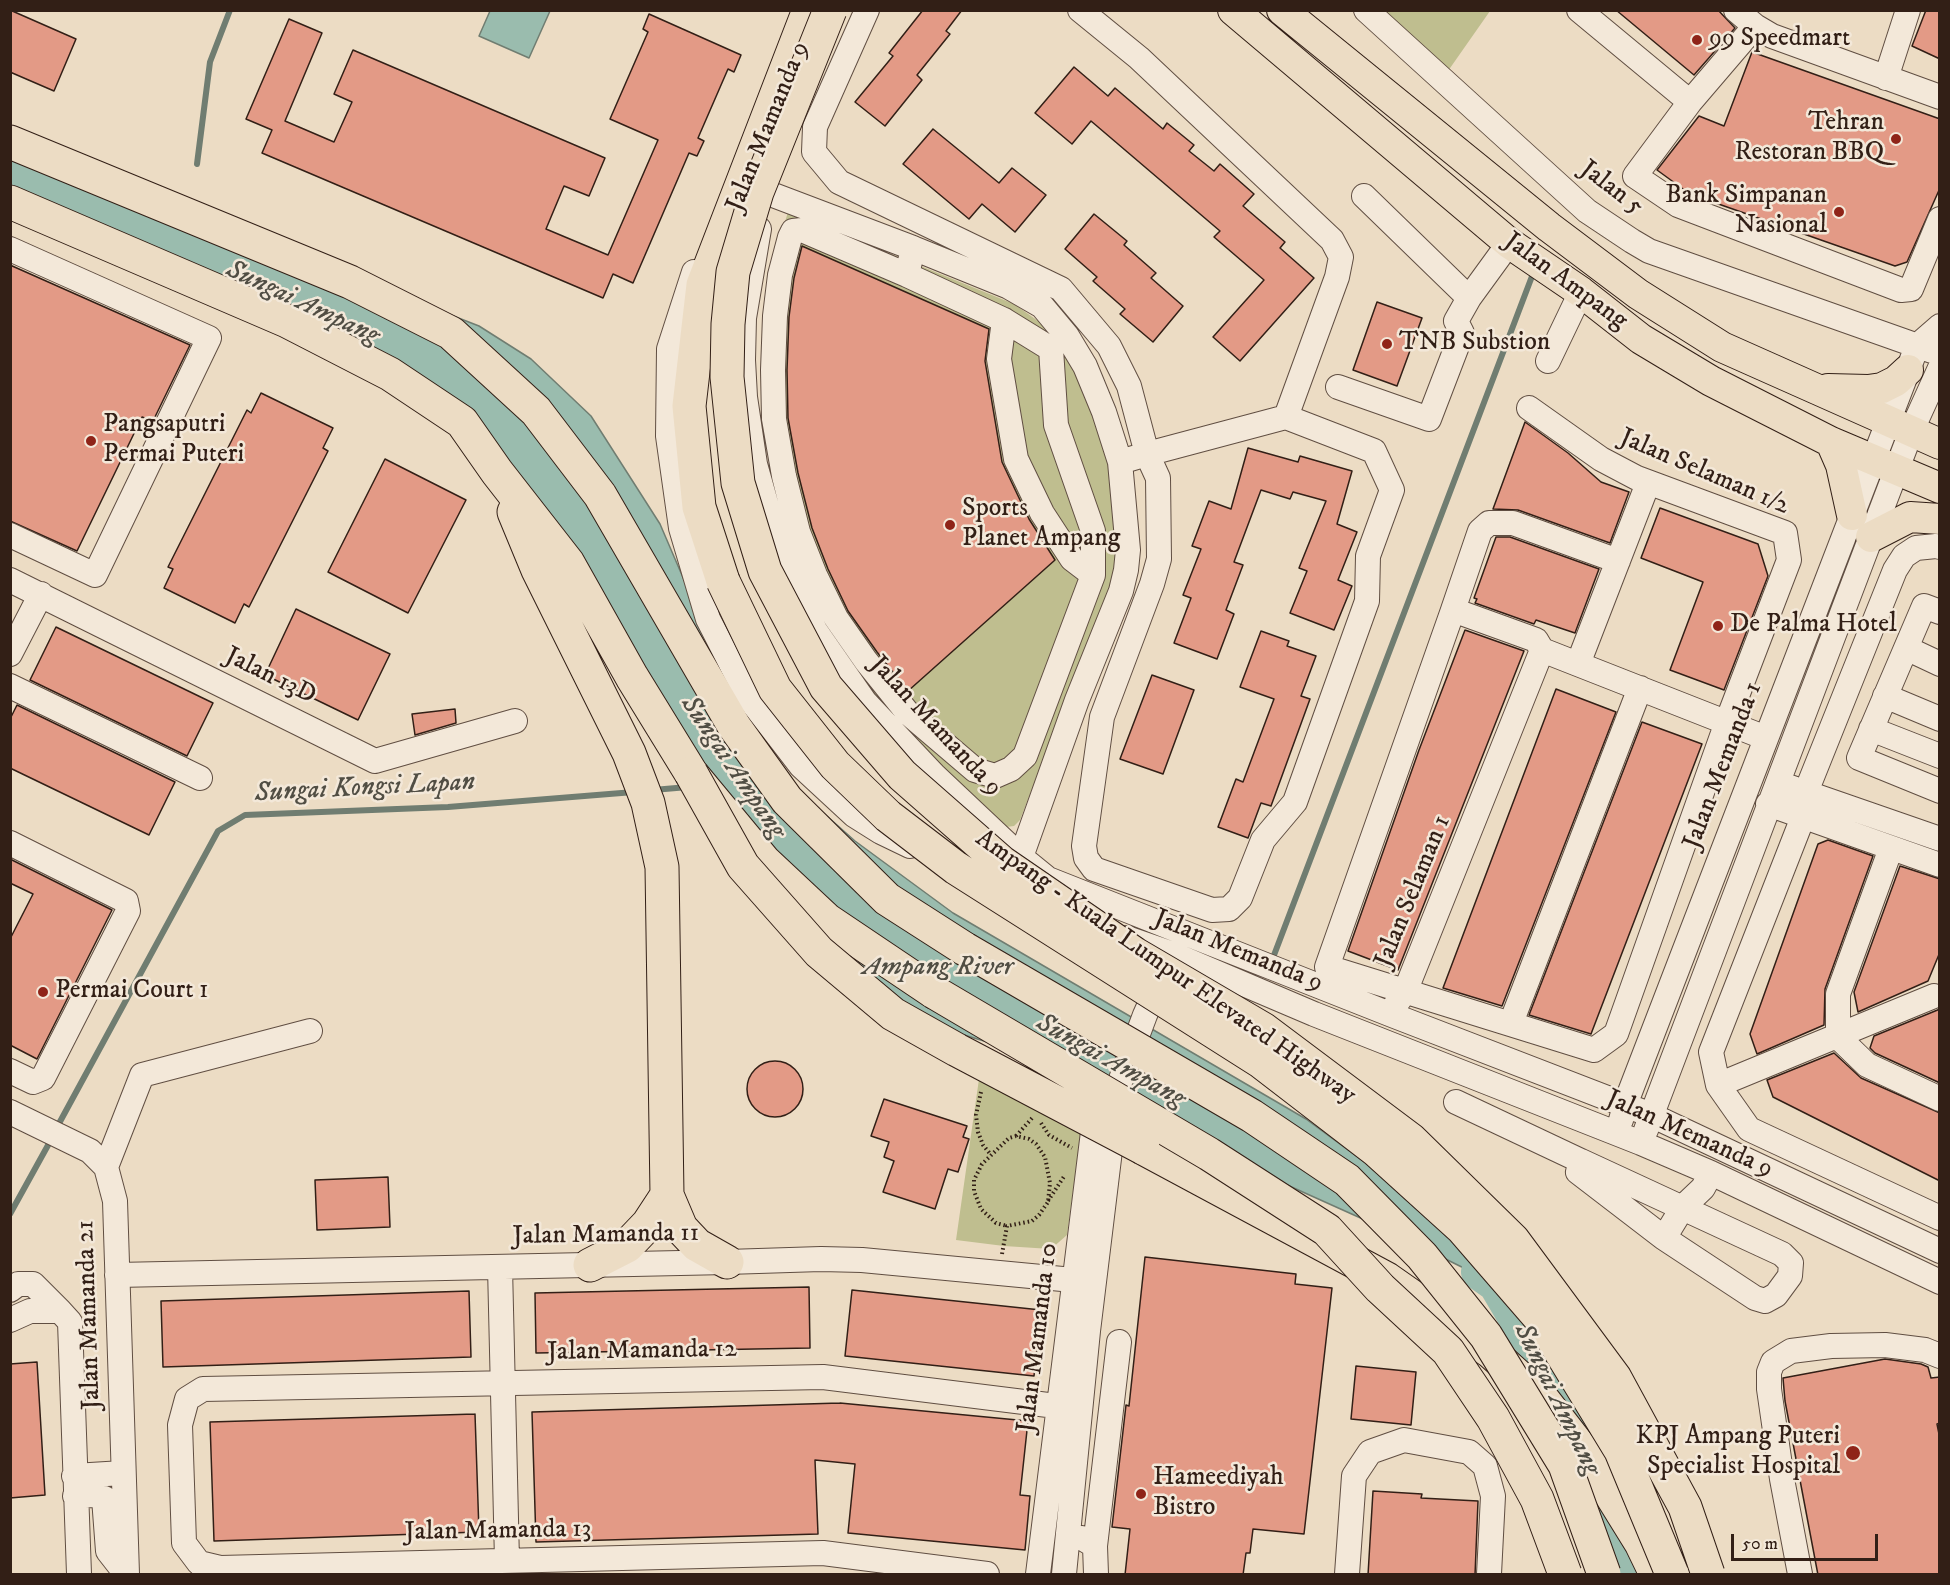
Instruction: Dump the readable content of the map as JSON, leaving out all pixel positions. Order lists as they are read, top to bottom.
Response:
{
  "streets": {
    "highway": ["Ampang - Kuala Lumpur Elevated Highway"],
    "main road": ["Jalan Ampang"],
    "street": [
      "Jalan Mamanda 9",
      "Jalan 5",
      "Jalan Selaman 1/2",
      "Jalan 13D",
      "Jalan Memanda 1",
      "Jalan Selaman 1",
      "Jalan Memanda 9",
      "Jalan Mamanda 11",
      "Jalan Mamanda 21",
      "Jalan Mamanda 10",
      "Jalan Mamanda 12",
      "Jalan Mamanda 13"
    ]
  },
  "crossings": [
    ["Jalan Mamanda 9", "Jalan Memanda 9"],
    ["Jalan Ampang", "Jalan Memanda 1"],
    ["Jalan Selaman 1/2", "Jalan Selaman 1"],
    ["Jalan Memanda 1", "Jalan Memanda 9"],
    ["Jalan Memanda 9", "Ampang - Kuala Lumpur Elevated Highway"],
    ["Jalan Memanda 9", "Jalan Mamanda 10"],
    ["Jalan Mamanda 11", "Jalan Mamanda 21"],
    ["Jalan Mamanda 11", "Jalan Mamanda 10"],
    ["Jalan Mamanda 10", "Jalan Mamanda 12"],
    ["Jalan Mamanda 12", "Jalan Mamanda 13"]
  ],
  "water": ["Sungai Ampang", "Sungai Kongsi Lapan", "Ampang River"],
  "places": [
    "99 Speedmart",
    "Tehran Restoran BBQ",
    "Bank Simpanan Nasional",
    "TNB Substion",
    "Pangsaputri Permai Puteri",
    "Sports Planet Ampang",
    "De Palma Hotel",
    "Permai Court 1",
    "KPJ Ampang Puteri Specialist Hospital",
    "Hameediyah Bistro"
  ],
  "scale_bar": "50 m"
}
